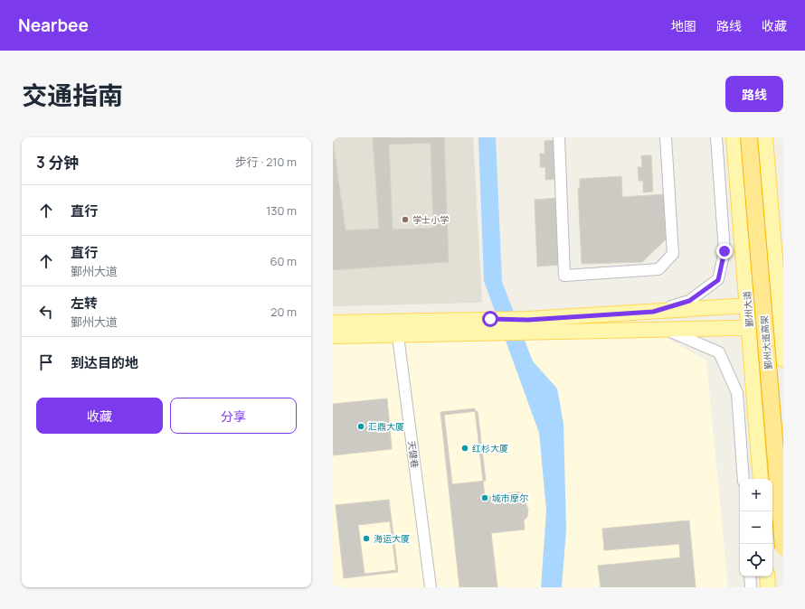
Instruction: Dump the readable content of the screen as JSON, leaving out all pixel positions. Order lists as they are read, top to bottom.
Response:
{
  "streets": {
    "highway": ["鄞州大道高架"],
    "main road": ["鄞州大道"],
    "street": ["天健巷"]
  },
  "places": [
    "学士小学",
    "汇鼎大厦",
    "红杉大厦",
    "城市摩尔",
    "海运大厦"
  ],
  "page": {
    "header": "Nearbee",
    "nav": ["地图", "路线", "收藏"],
    "title": "交通指南",
    "buttons": [
      "路线",
      ["收藏", "分享"]
    ],
    "heading": ["3 分钟", "步行 · 210 m"],
    "list": [
      ["直行", "130 m"],
      ["直行", "鄞州大道", "60 m"],
      ["左转", "鄞州大道", "20 m"],
      "到达目的地"
    ],
    "map_buttons": ["+", "−"]
  }
}
